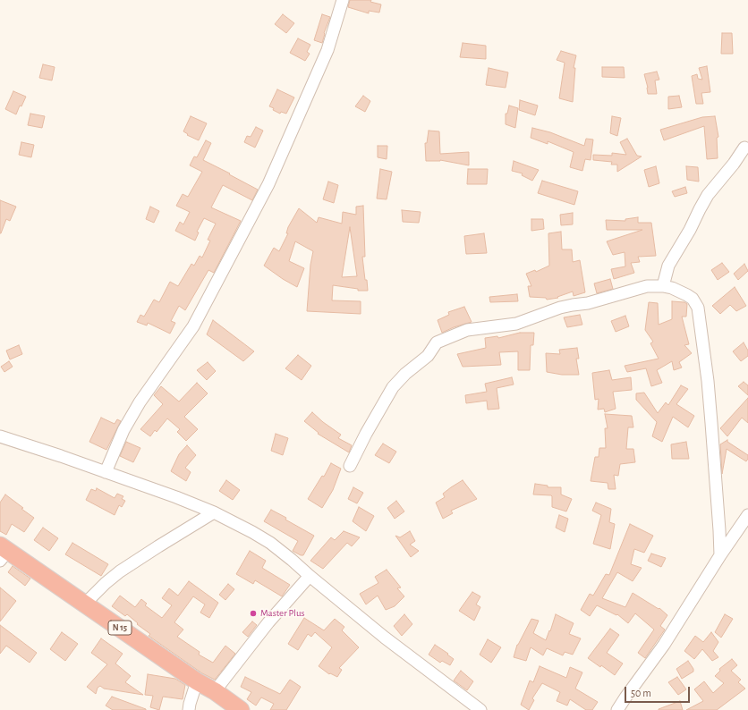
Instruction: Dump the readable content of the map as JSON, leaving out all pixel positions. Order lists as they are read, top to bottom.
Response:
{
  "streets": {
    "highway": ["N 15"]
  },
  "places": ["Master Plus"],
  "scale_bar": "50 m"
}
